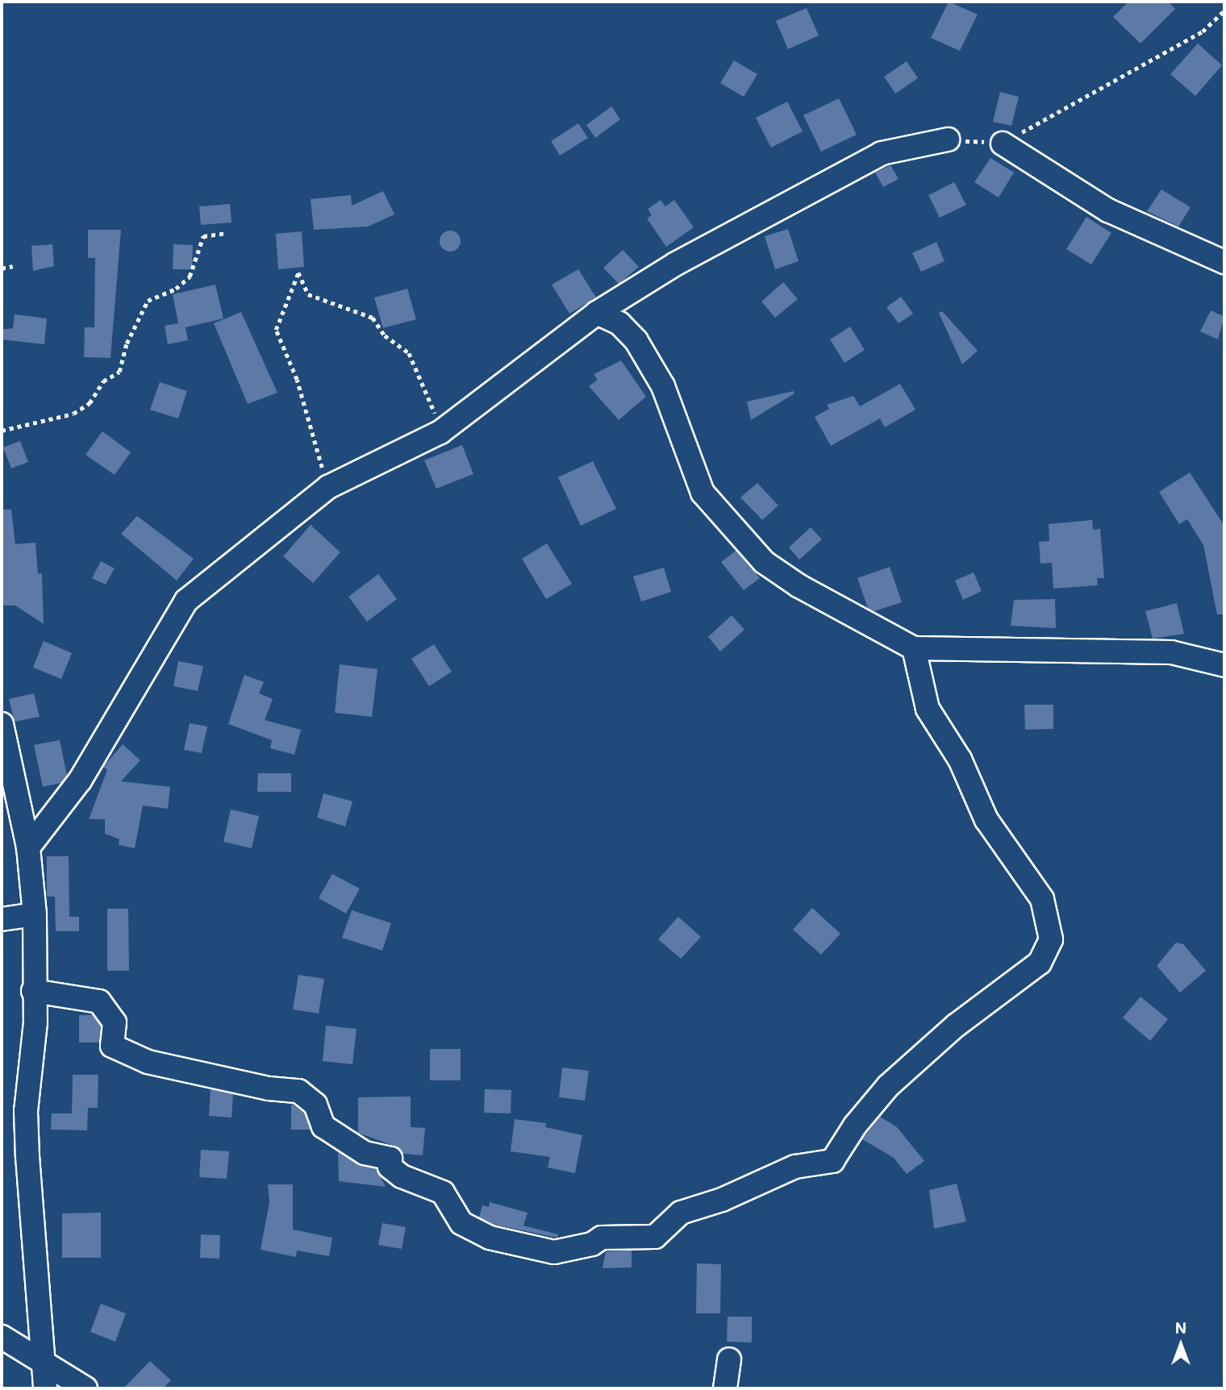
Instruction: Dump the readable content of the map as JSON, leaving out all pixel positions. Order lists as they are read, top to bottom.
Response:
{
  "north": "top"
}
